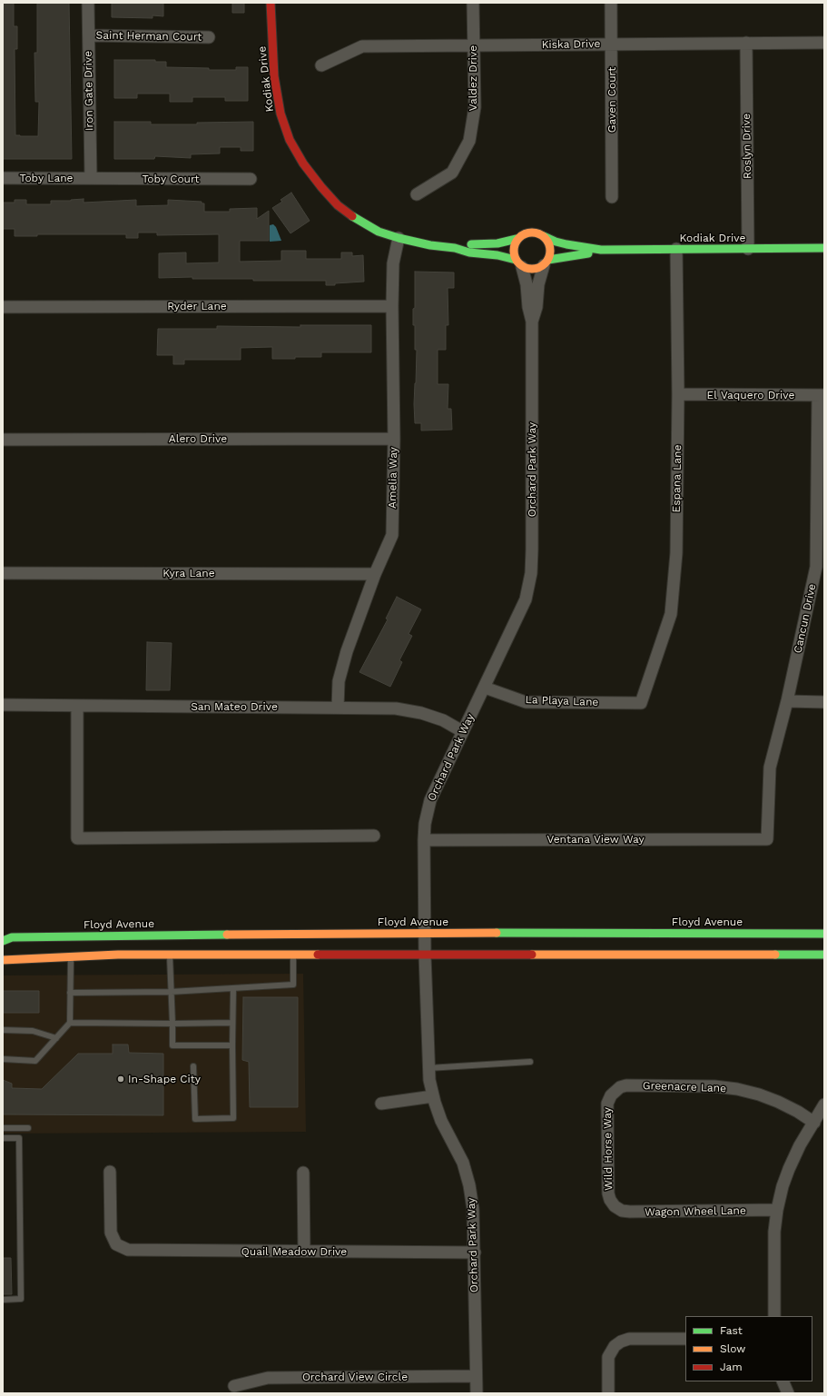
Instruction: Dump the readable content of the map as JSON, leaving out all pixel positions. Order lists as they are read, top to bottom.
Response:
{
  "streets": {
    "street": [
      "Saint Herman Court",
      "Kiska Drive",
      "Valdez Drive",
      "Kodiak Drive",
      "Iron Gate Drive",
      "Gaven Court",
      "Roslyn Drive",
      "Toby Lane",
      "Toby Court",
      "Ryder Lane",
      "El Vaquero Drive",
      "Alero Drive",
      "Orchard Park Way",
      "Amelia Way",
      "Espana Lane",
      "Kyra Lane",
      "Cancun Drive",
      "La Playa Lane",
      "San Mateo Drive",
      "Ventana View Way",
      "Floyd Avenue",
      "Greenacre Lane",
      "Wild Horse Way",
      "Wagon Wheel Lane",
      "Quail Meadow Drive",
      "Orchard View Circle"
    ]
  },
  "crossings": [
    ["Saint Herman Court", "Iron Gate Drive"],
    ["Kiska Drive", "Valdez Drive"],
    ["Kiska Drive", "Gaven Court"],
    ["Kiska Drive", "Roslyn Drive"],
    ["Kodiak Drive", "Roslyn Drive"],
    ["Kodiak Drive", "Orchard Park Way"],
    ["Kodiak Drive", "Amelia Way"],
    ["Kodiak Drive", "Espana Lane"],
    ["Iron Gate Drive", "Toby Lane"],
    ["Iron Gate Drive", "Toby Court"],
    ["Toby Lane", "Toby Court"],
    ["Ryder Lane", "Amelia Way"],
    ["El Vaquero Drive", "Espana Lane"],
    ["El Vaquero Drive", "Cancun Drive"],
    ["Alero Drive", "Amelia Way"],
    ["Orchard Park Way", "La Playa Lane"],
    ["Orchard Park Way", "San Mateo Drive"],
    ["Orchard Park Way", "Ventana View Way"],
    ["Orchard Park Way", "Floyd Avenue"],
    ["Orchard Park Way", "Quail Meadow Drive"],
    ["Orchard Park Way", "Orchard View Circle"],
    ["Amelia Way", "Kyra Lane"],
    ["Amelia Way", "San Mateo Drive"],
    ["Espana Lane", "La Playa Lane"],
    ["Cancun Drive", "Ventana View Way"],
    ["Greenacre Lane", "Wild Horse Way"],
    ["Wild Horse Way", "Wagon Wheel Lane"]
  ],
  "places": ["In-Shape City"],
  "legend": ["Fast", "Slow", "Jam"]
}
